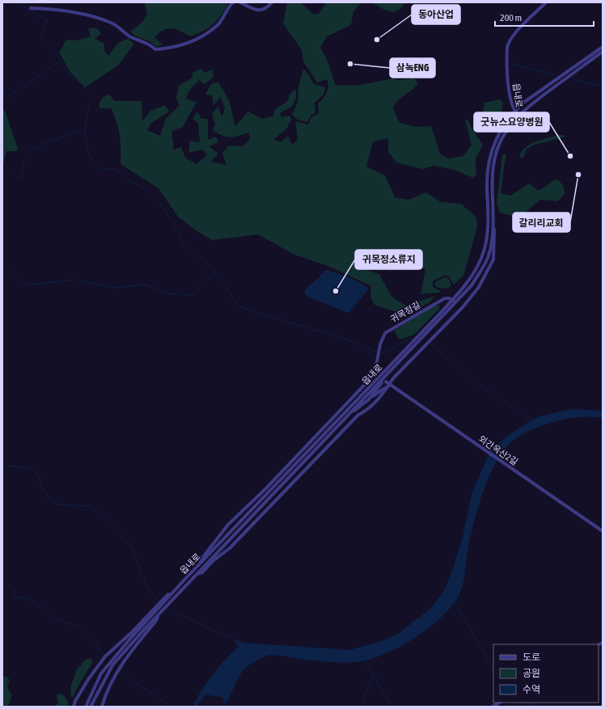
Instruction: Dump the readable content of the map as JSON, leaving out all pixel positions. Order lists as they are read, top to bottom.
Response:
{
  "streets": {
    "street": ["읍내로", "귀목정길", "외간옥산2길"]
  },
  "crossings": [
    ["읍내로", "귀목정길"]
  ],
  "places": [
    "동아산업",
    "삼녹ENG",
    "굿뉴스요양병원",
    "갈리리교회",
    "귀목정소류지"
  ],
  "legend": ["도로", "공원", "수역"],
  "scale_bar": "200 m"
}
